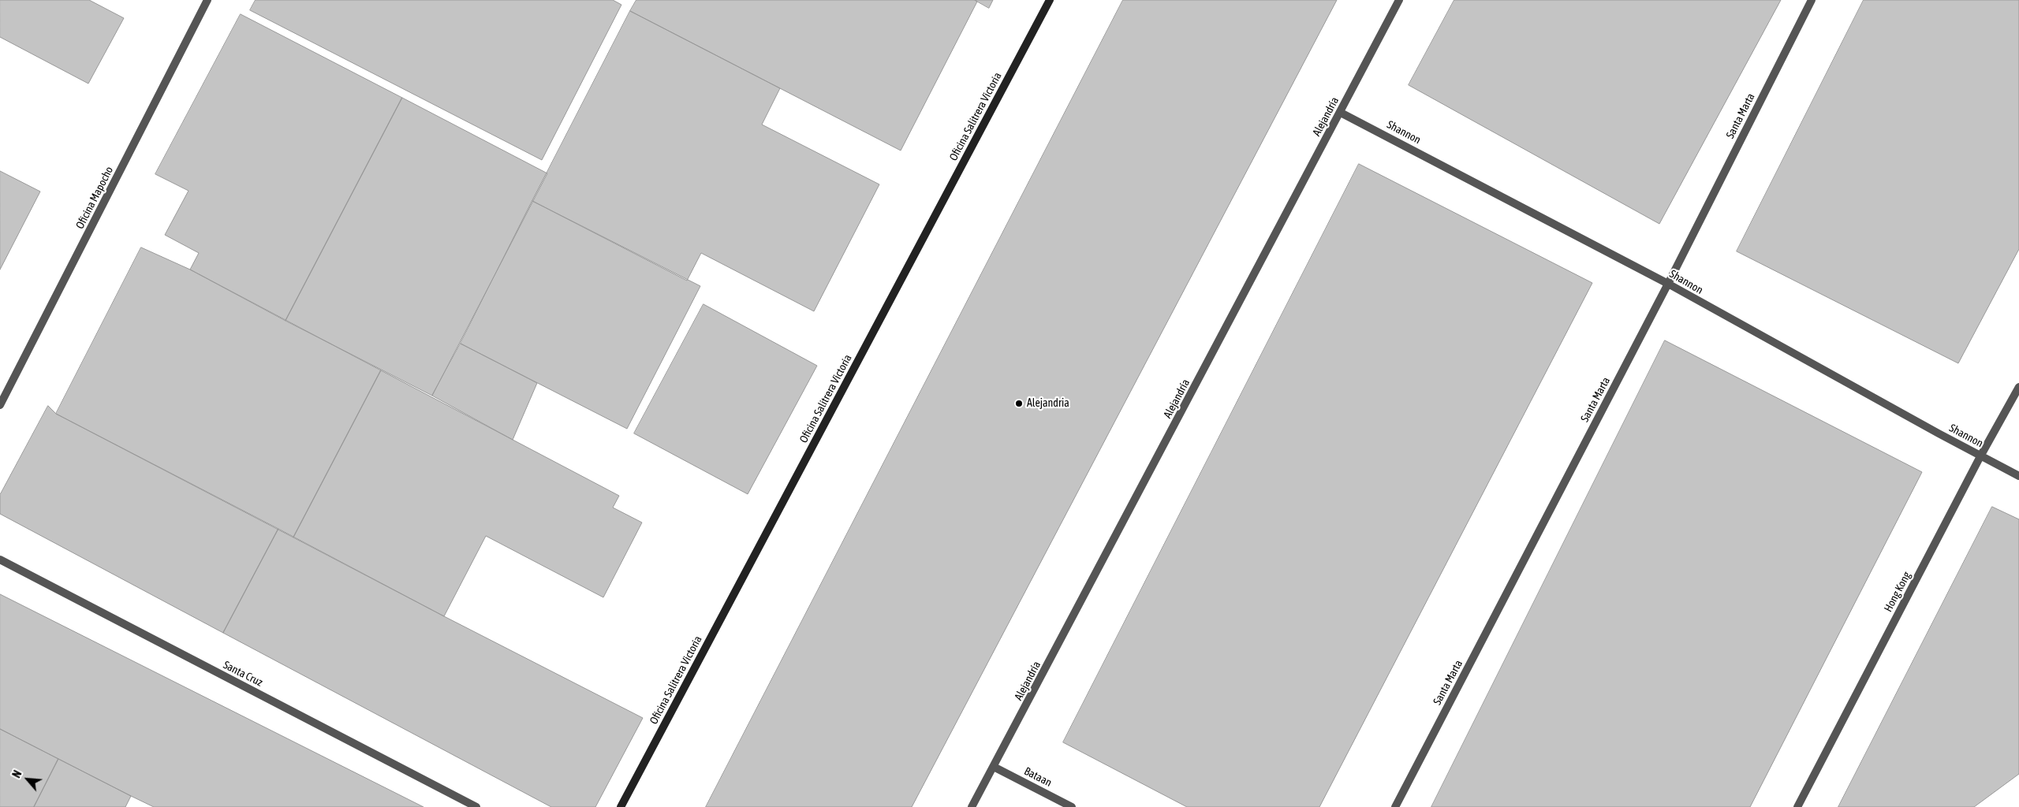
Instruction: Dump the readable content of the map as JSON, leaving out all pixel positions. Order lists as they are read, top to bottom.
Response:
{
  "streets": {
    "street": [
      "Santa Marta",
      "Oficina Salitrera Victoria",
      "Alejandría",
      "Shannon",
      "Oficina Mapocho",
      "Hong Kong",
      "Santa Cruz",
      "Bataan"
    ]
  },
  "crossings": [
    ["Santa Marta", "Shannon"],
    ["Alejandría", "Shannon"],
    ["Alejandría", "Bataan"],
    ["Shannon", "Hong Kong"]
  ],
  "places": ["Alejandria"],
  "north": "top left"
}
